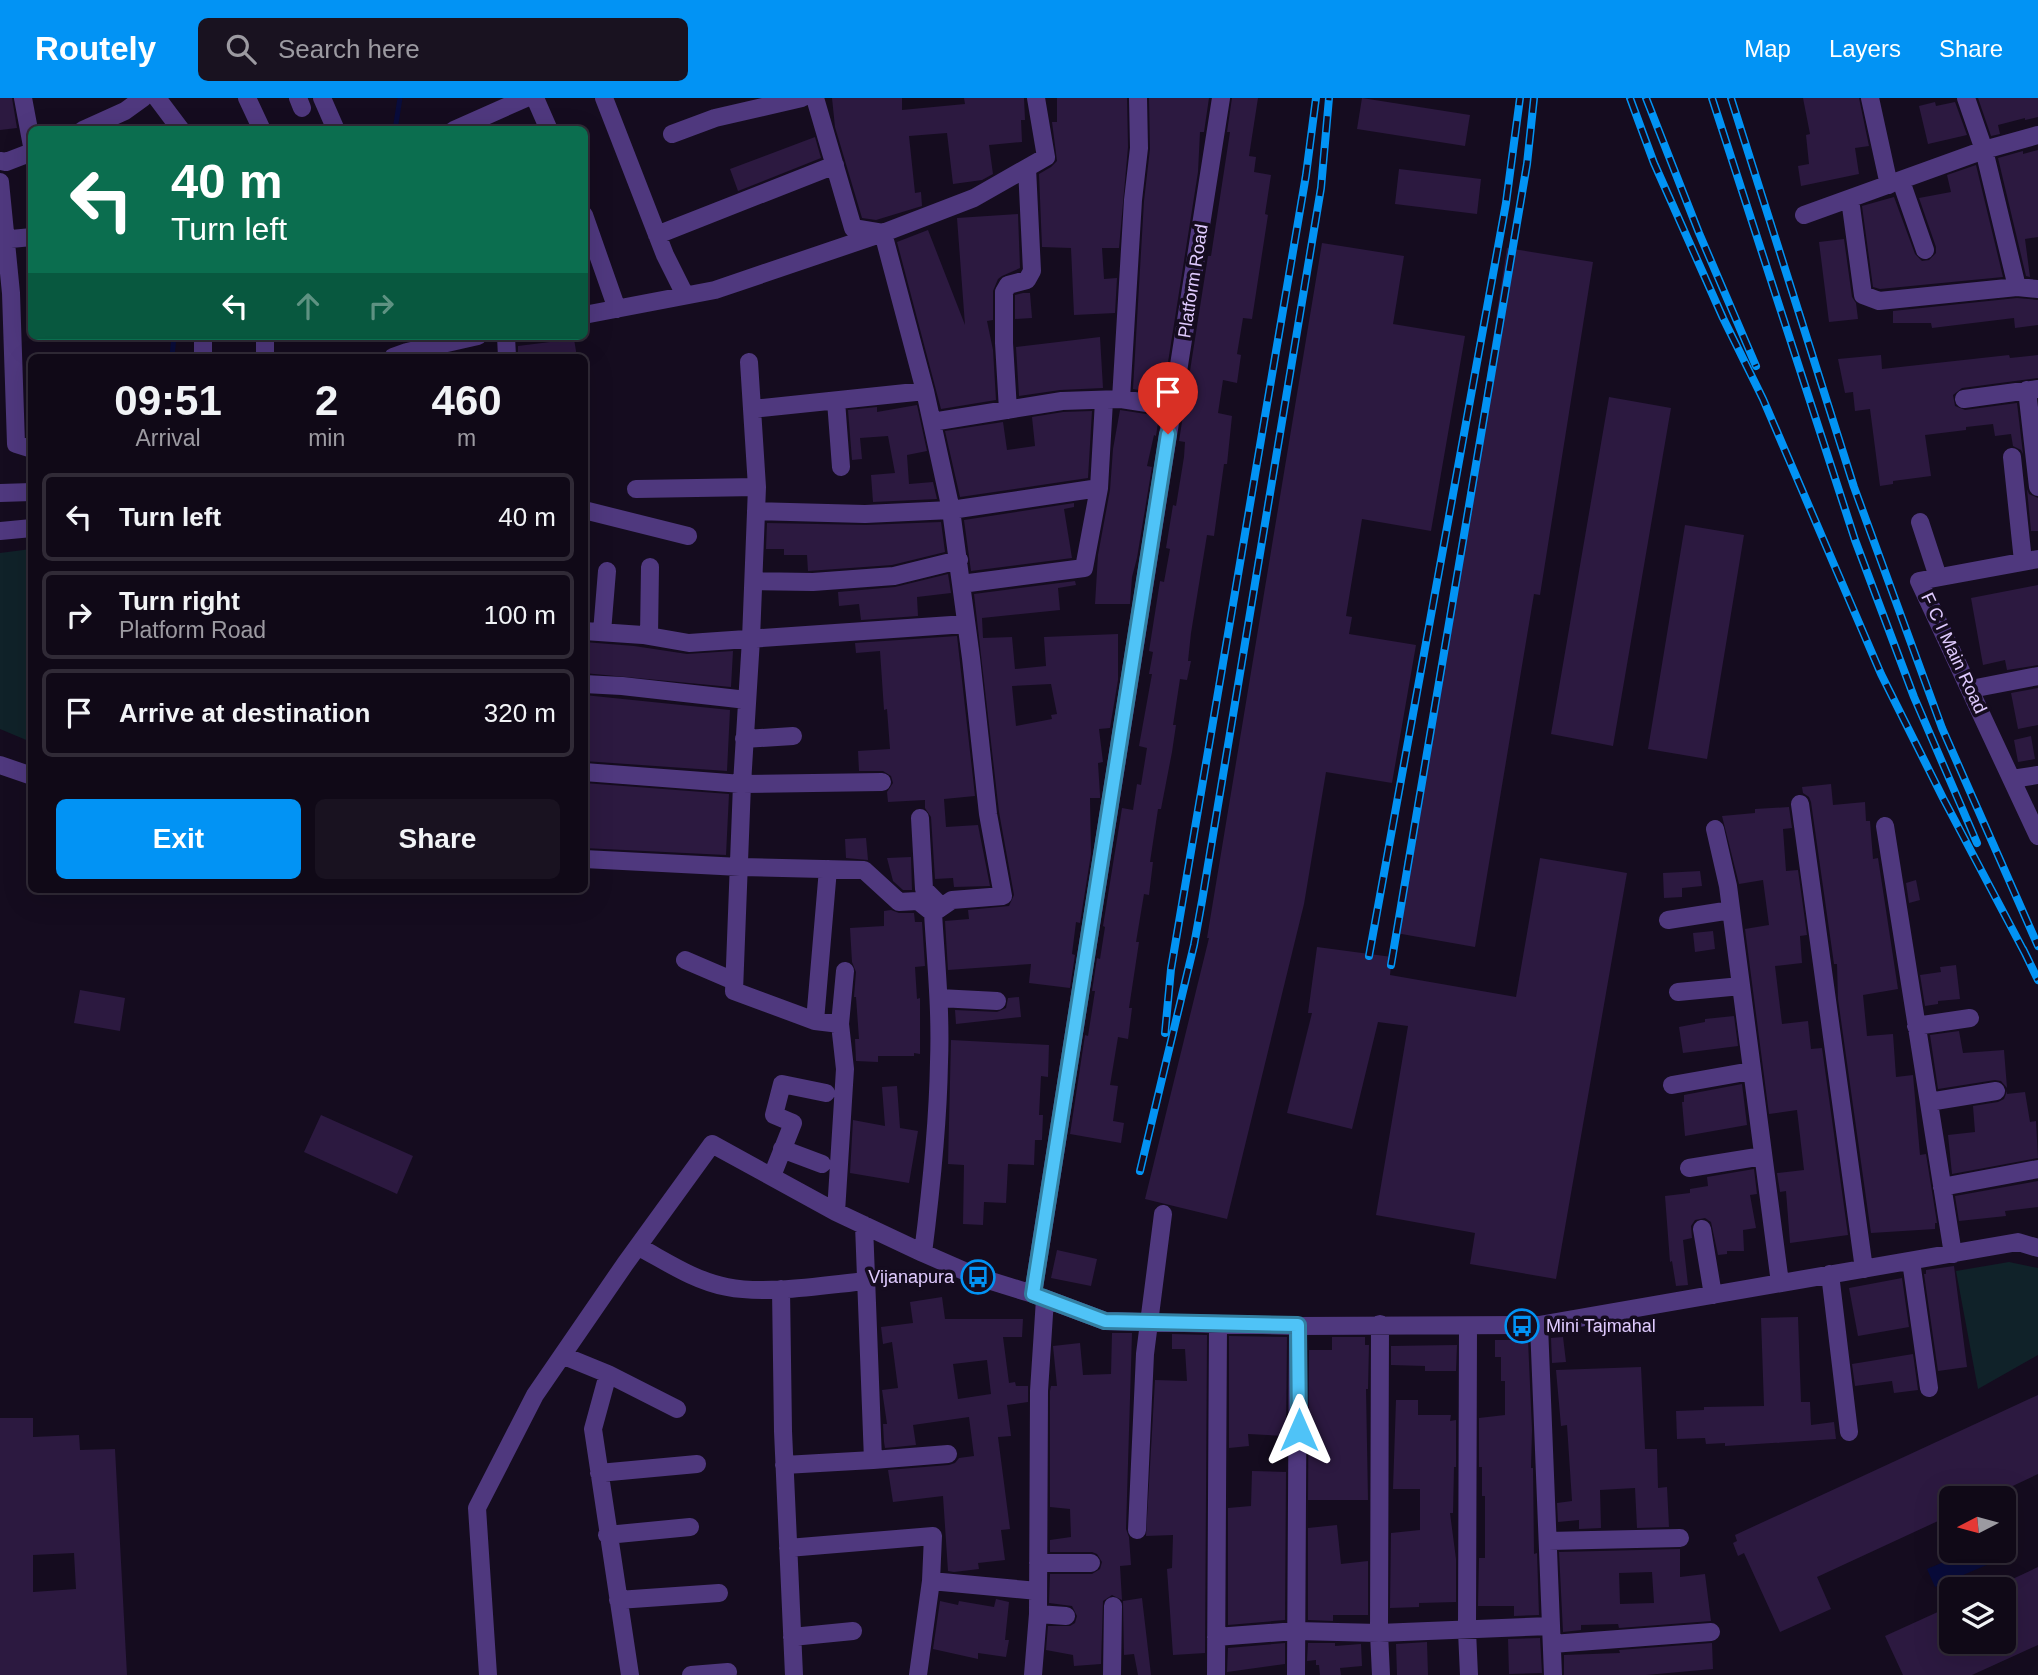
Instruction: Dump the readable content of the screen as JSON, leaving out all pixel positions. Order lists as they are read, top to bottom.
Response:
{
  "streets": {
    "street": ["Platform Road", "F C I Main Road"]
  },
  "places": {
    "bus stop": ["Vijanapura", "Mini Tajmahal"]
  },
  "north": "left",
  "page": {
    "header": "Routely",
    "search": "Search here",
    "nav": ["Map", "Layers", "Share"],
    "turn": ["40 m", "Turn left"],
    "eta": [
      "09:51",
      "Arrival",
      "2",
      "min",
      "460",
      "m"
    ],
    "list": [
      {
        "name": "Turn left",
        "value": "40 m"
      },
      {
        "name": "Turn right",
        "note": "Platform Road",
        "value": "100 m"
      },
      {
        "name": "Arrive at destination",
        "value": "320 m"
      }
    ],
    "buttons": ["Exit", "Share"]
  }
}
